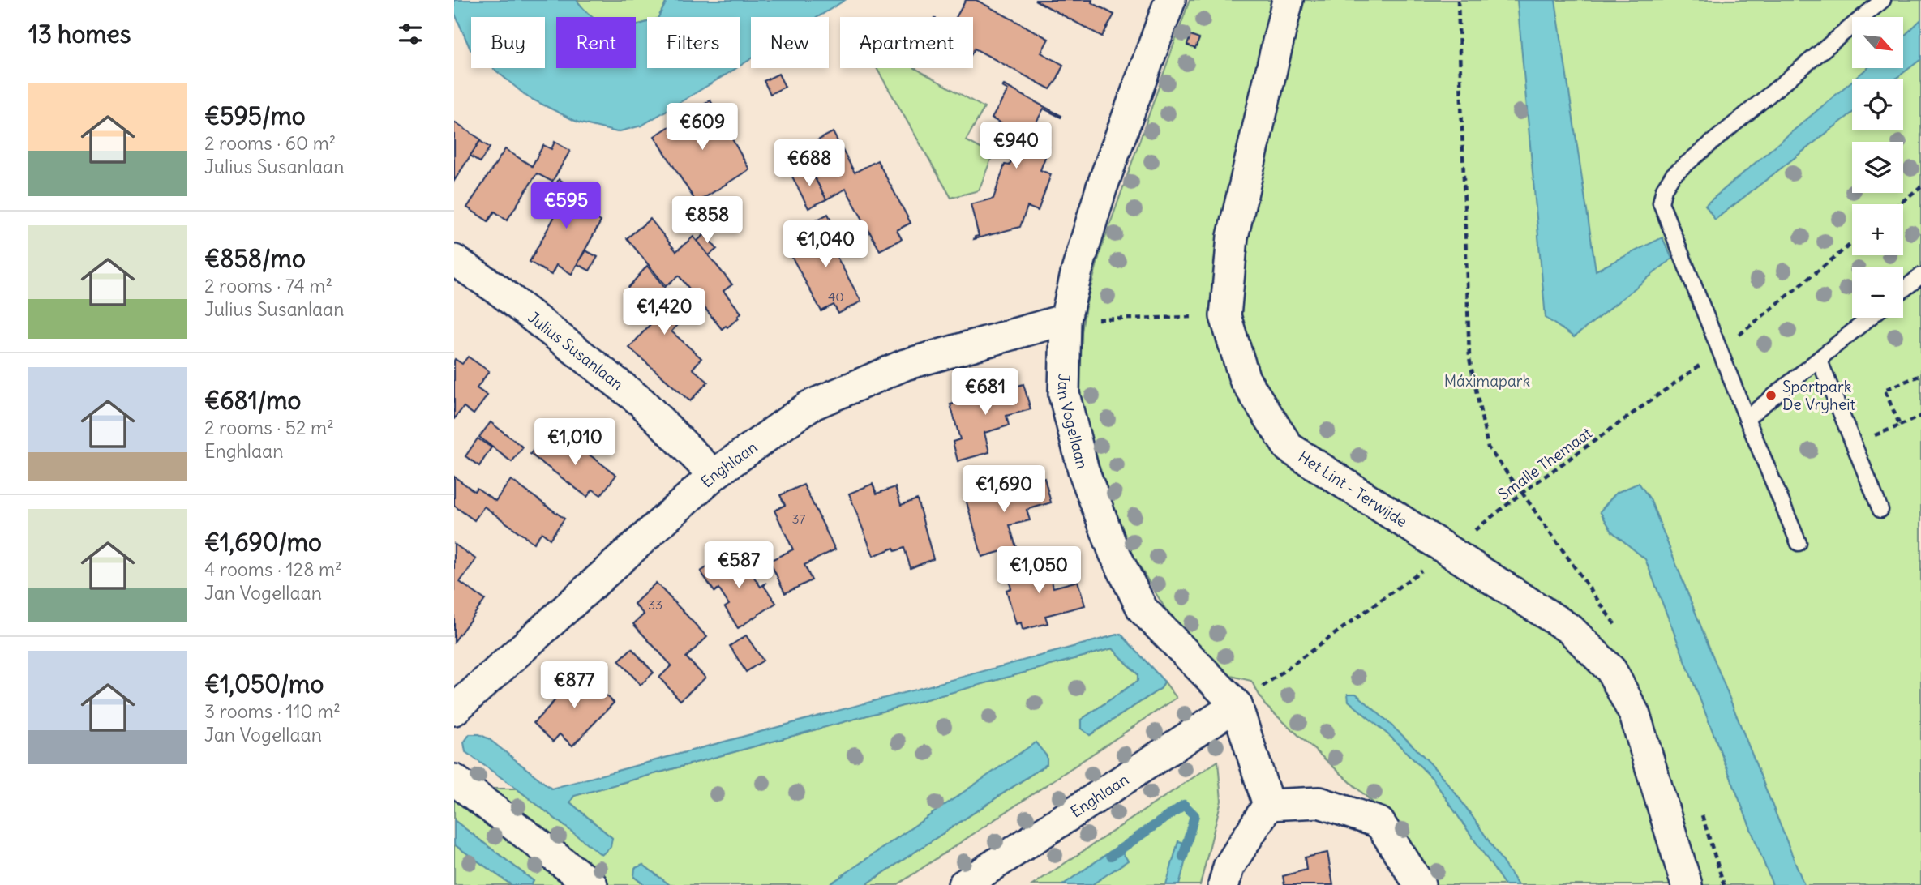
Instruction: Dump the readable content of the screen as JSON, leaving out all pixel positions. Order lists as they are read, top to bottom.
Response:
{
  "streets": {
    "street": [
      "Julius Susanlaan",
      "Jan Vogellaan",
      "Enghlaan",
      "Het Lint - Terwijde"
    ],
    "path": ["Smalle Themaat"]
  },
  "crossings": [
    ["Julius Susanlaan", "Enghlaan"],
    ["Jan Vogellaan", "Smalle Themaat"],
    ["Jan Vogellaan", "Enghlaan"],
    ["Smalle Themaat", "Enghlaan"],
    ["Smalle Themaat", "Het Lint - Terwijde"]
  ],
  "parks": ["Máximapark"],
  "places": ["Sportpark De Vryheit"],
  "house_numbers": ["40", "37", "33"],
  "north": "bottom right",
  "page": {
    "heading": "13 homes",
    "map_buttons": ["+", "−"],
    "chip": [
      "Buy",
      "Rent",
      "Filters",
      "New",
      "Apartment"
    ],
    "list": [
      {
        "name": "€595/mo",
        "note": "2 rooms · 60 m² · Julius Susanlaan"
      },
      {
        "name": "€858/mo",
        "note": "2 rooms · 74 m² · Julius Susanlaan"
      },
      {
        "name": "€681/mo",
        "note": "2 rooms · 52 m² · Enghlaan"
      },
      {
        "name": "€1,690/mo",
        "note": "4 rooms · 128 m² · Jan Vogellaan"
      },
      {
        "name": "€1,050/mo",
        "note": "3 rooms · 110 m² · Jan Vogellaan"
      }
    ],
    "price": [
      "€609",
      "€940",
      "€688",
      "€595",
      "€858",
      "€1,040",
      "€1,420",
      "€681",
      "€1,010",
      "€1,690",
      "€587",
      "€1,050",
      "€877"
    ]
  }
}
